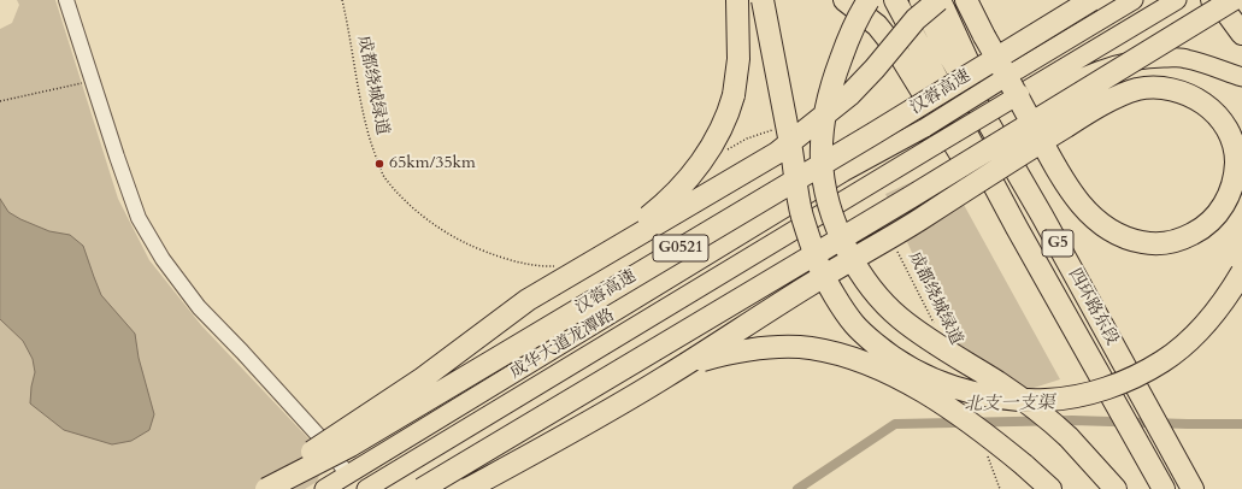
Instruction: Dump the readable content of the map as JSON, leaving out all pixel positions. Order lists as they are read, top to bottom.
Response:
{
  "streets": {
    "highway": [
      "汉蓉高速",
      "G5",
      "G0521",
      "四环路东段"
    ],
    "main road": ["成华大道龙潭路"],
    "path": ["成都绕城绿道"]
  },
  "water": ["北支一支渠"],
  "places": ["65km/35km"]
}
